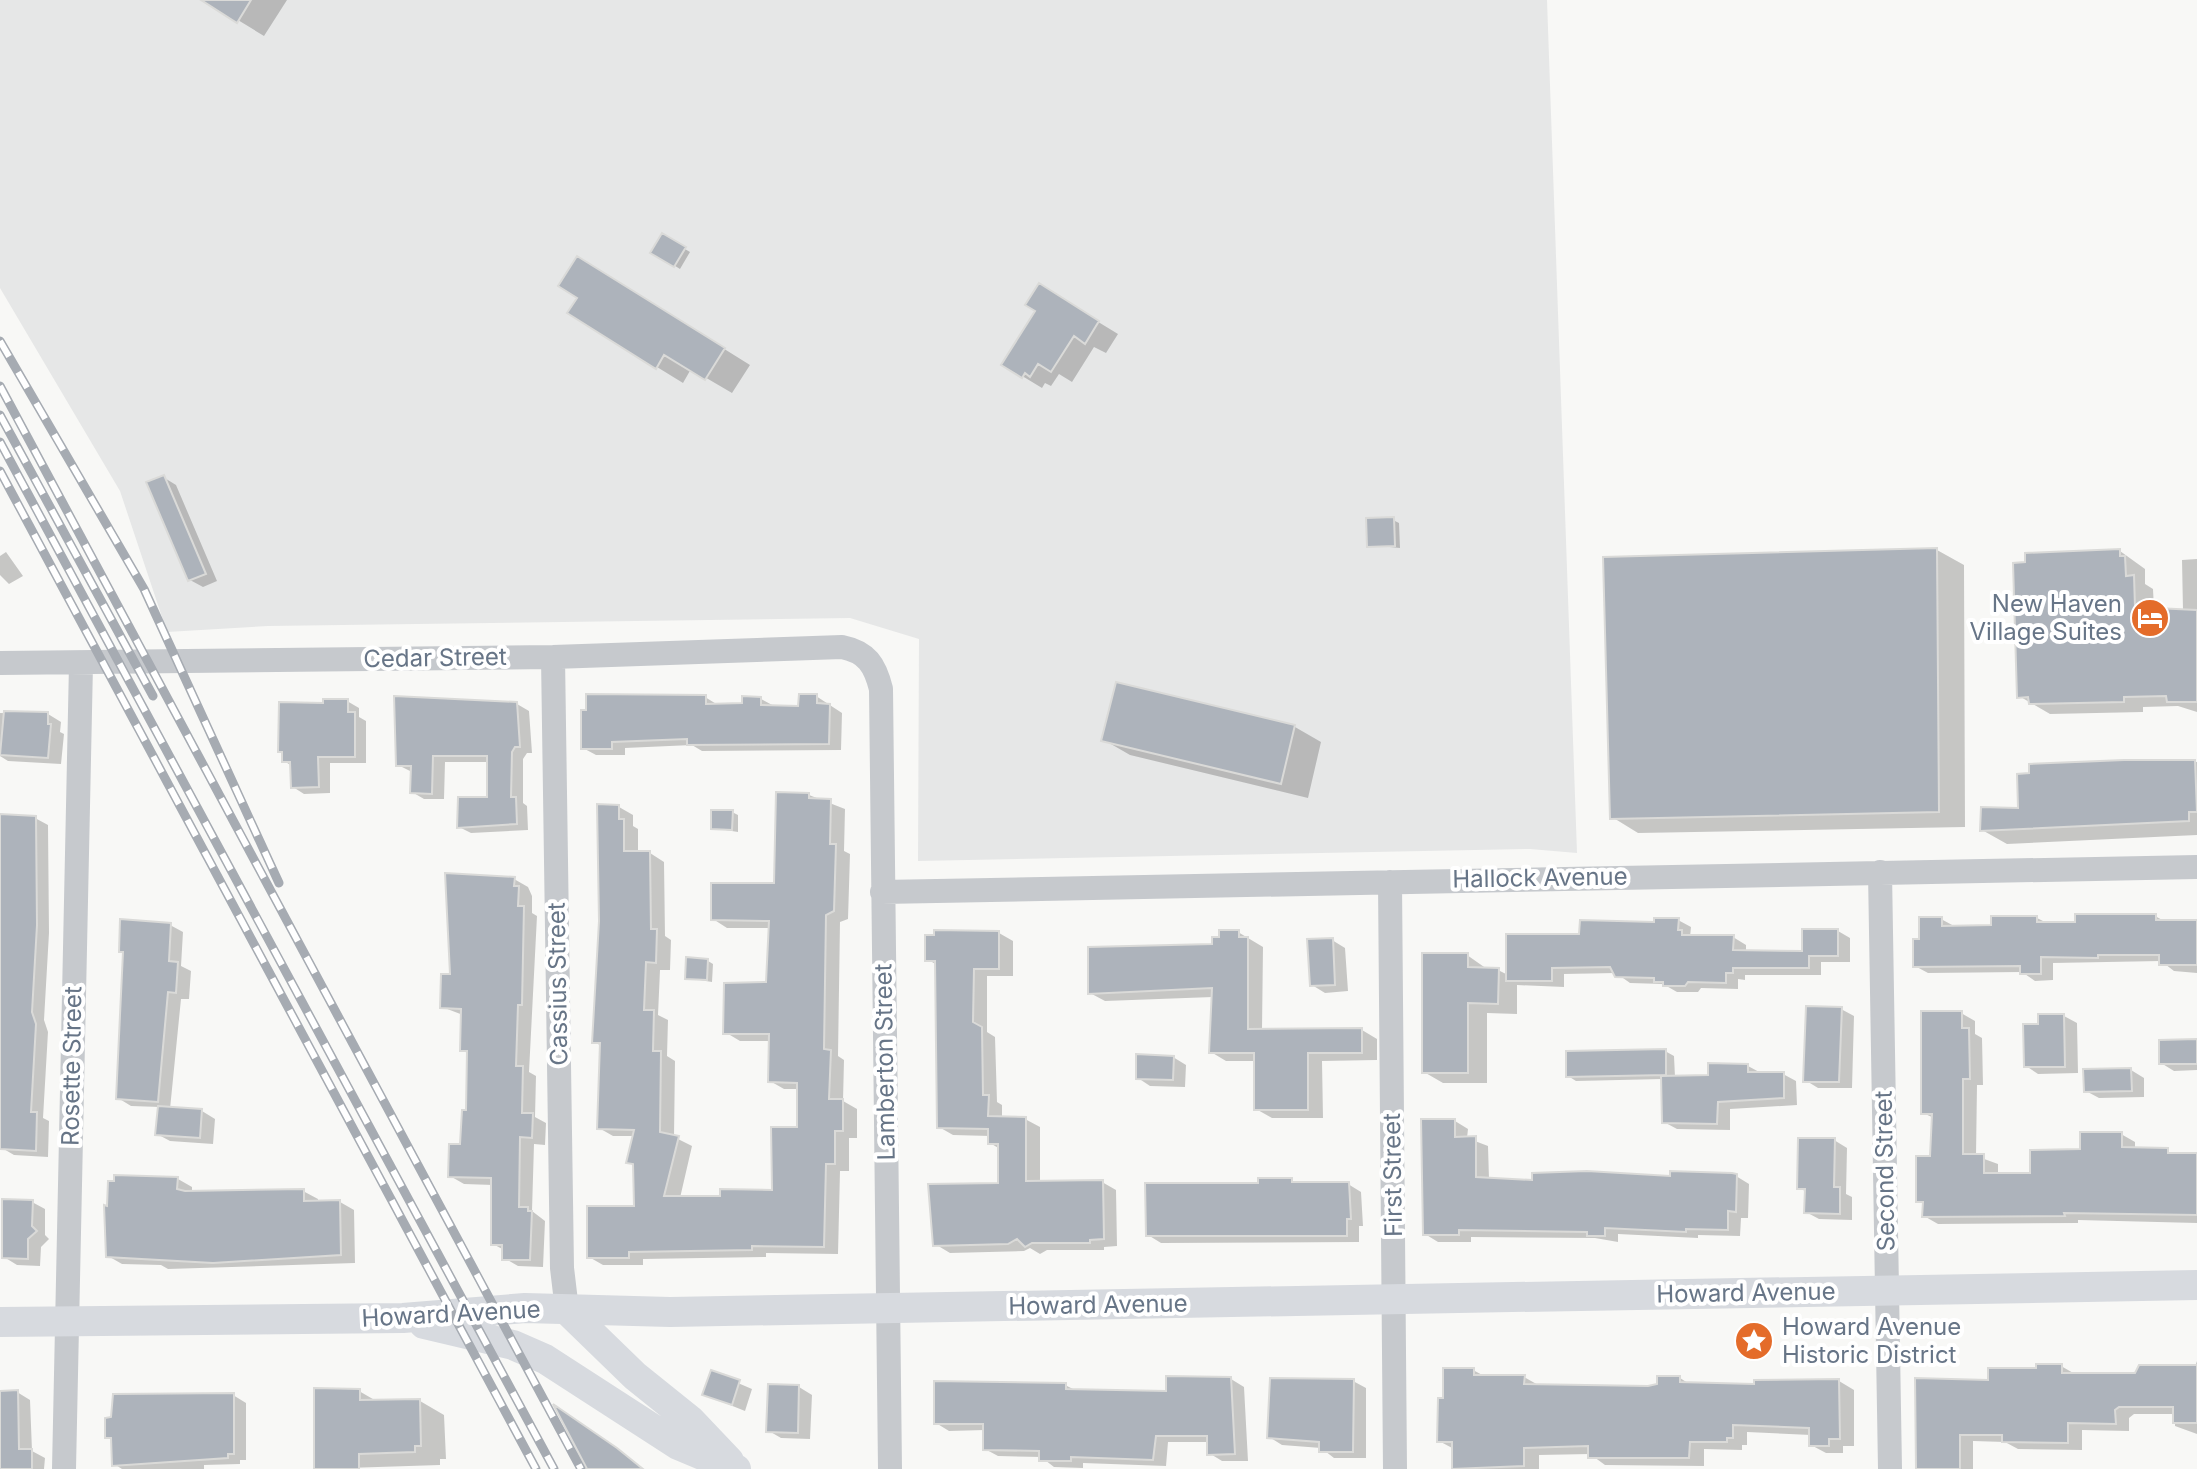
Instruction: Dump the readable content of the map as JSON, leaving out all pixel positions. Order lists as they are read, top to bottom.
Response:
{
  "streets": {
    "main road": ["Howard Avenue"],
    "street": [
      "Cedar Street",
      "Hallock Avenue",
      "Cassius Street",
      "Lamberton Street",
      "Rosette Street",
      "Second Street",
      "First Street"
    ]
  },
  "crossings": [
    ["Cedar Street", "Cassius Street"],
    ["Cedar Street", "Lamberton Street"],
    ["Cedar Street", "Rosette Street"],
    ["Hallock Avenue", "Lamberton Street"],
    ["Hallock Avenue", "Second Street"],
    ["Hallock Avenue", "First Street"],
    ["Cassius Street", "Howard Avenue"],
    ["Lamberton Street", "Howard Avenue"],
    ["Rosette Street", "Howard Avenue"],
    ["Second Street", "Howard Avenue"],
    ["First Street", "Howard Avenue"]
  ],
  "places": {
    "hotel": ["New Haven Village Suites"],
    "place": ["Howard Avenue Historic District"]
  }
}
